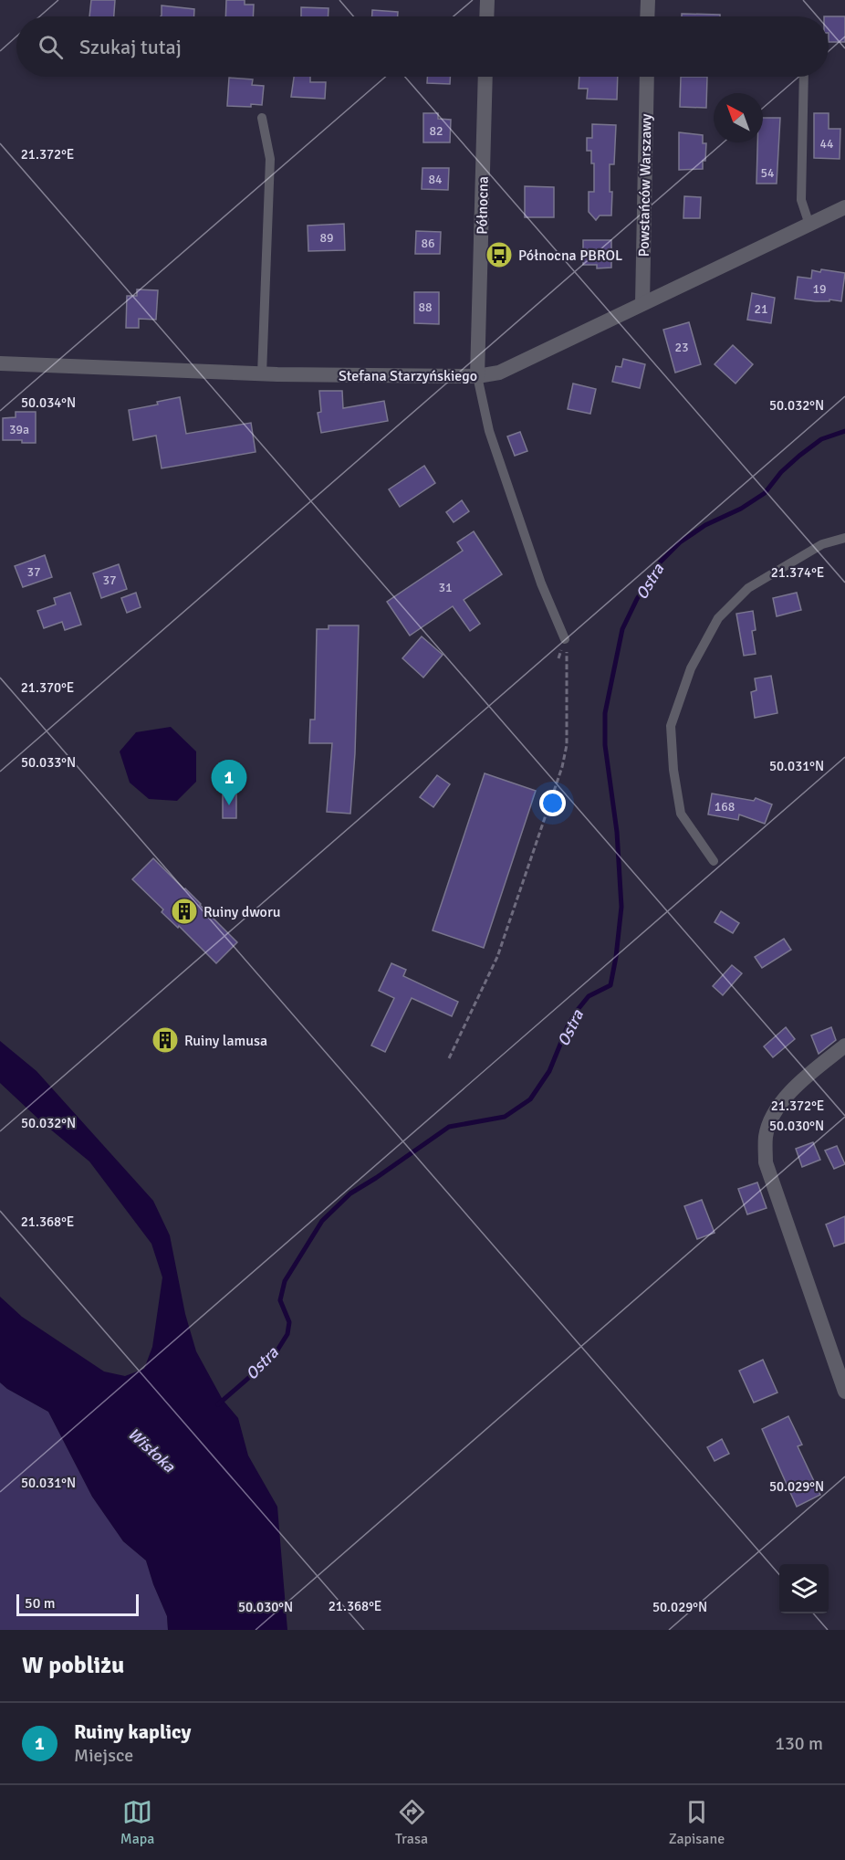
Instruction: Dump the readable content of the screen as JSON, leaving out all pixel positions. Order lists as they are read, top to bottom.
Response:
{
  "streets": {
    "street": ["Powstańców Warszawy", "Północna", "Stefana Starzyńskiego"]
  },
  "crossings": [
    ["Powstańców Warszawy", "Stefana Starzyńskiego"],
    ["Północna", "Stefana Starzyńskiego"]
  ],
  "water": ["Ostra", "Wisłoka"],
  "places": {
    "bus stop": ["Północna PBROL"],
    "building": ["Ruiny dworu", "Ruiny lamusa"]
  },
  "house_numbers": [
    "82",
    "44",
    "54",
    "84",
    "89",
    "86",
    "19",
    "88",
    "21",
    "23",
    "39a",
    "37",
    "37",
    "31",
    "168"
  ],
  "scale_bar": "50 m",
  "north": "top left",
  "page": {
    "search": "Szukaj tutaj",
    "pins": "1",
    "scale": "50 m",
    "heading": "W pobliżu",
    "list": [
      {
        "mark": "1",
        "name": "Ruiny kaplicy",
        "note": "Miejsce",
        "value": "130 m"
      }
    ],
    "nav": ["Mapa", "Trasa", "Zapisane"]
  },
  "coordinates": [
    "21.372°E",
    "50.034°N",
    "50.032°N",
    "21.374°E",
    "21.370°E",
    "50.033°N",
    "50.031°N",
    "50.030°N",
    "21.368°E",
    "50.029°N"
  ]
}
